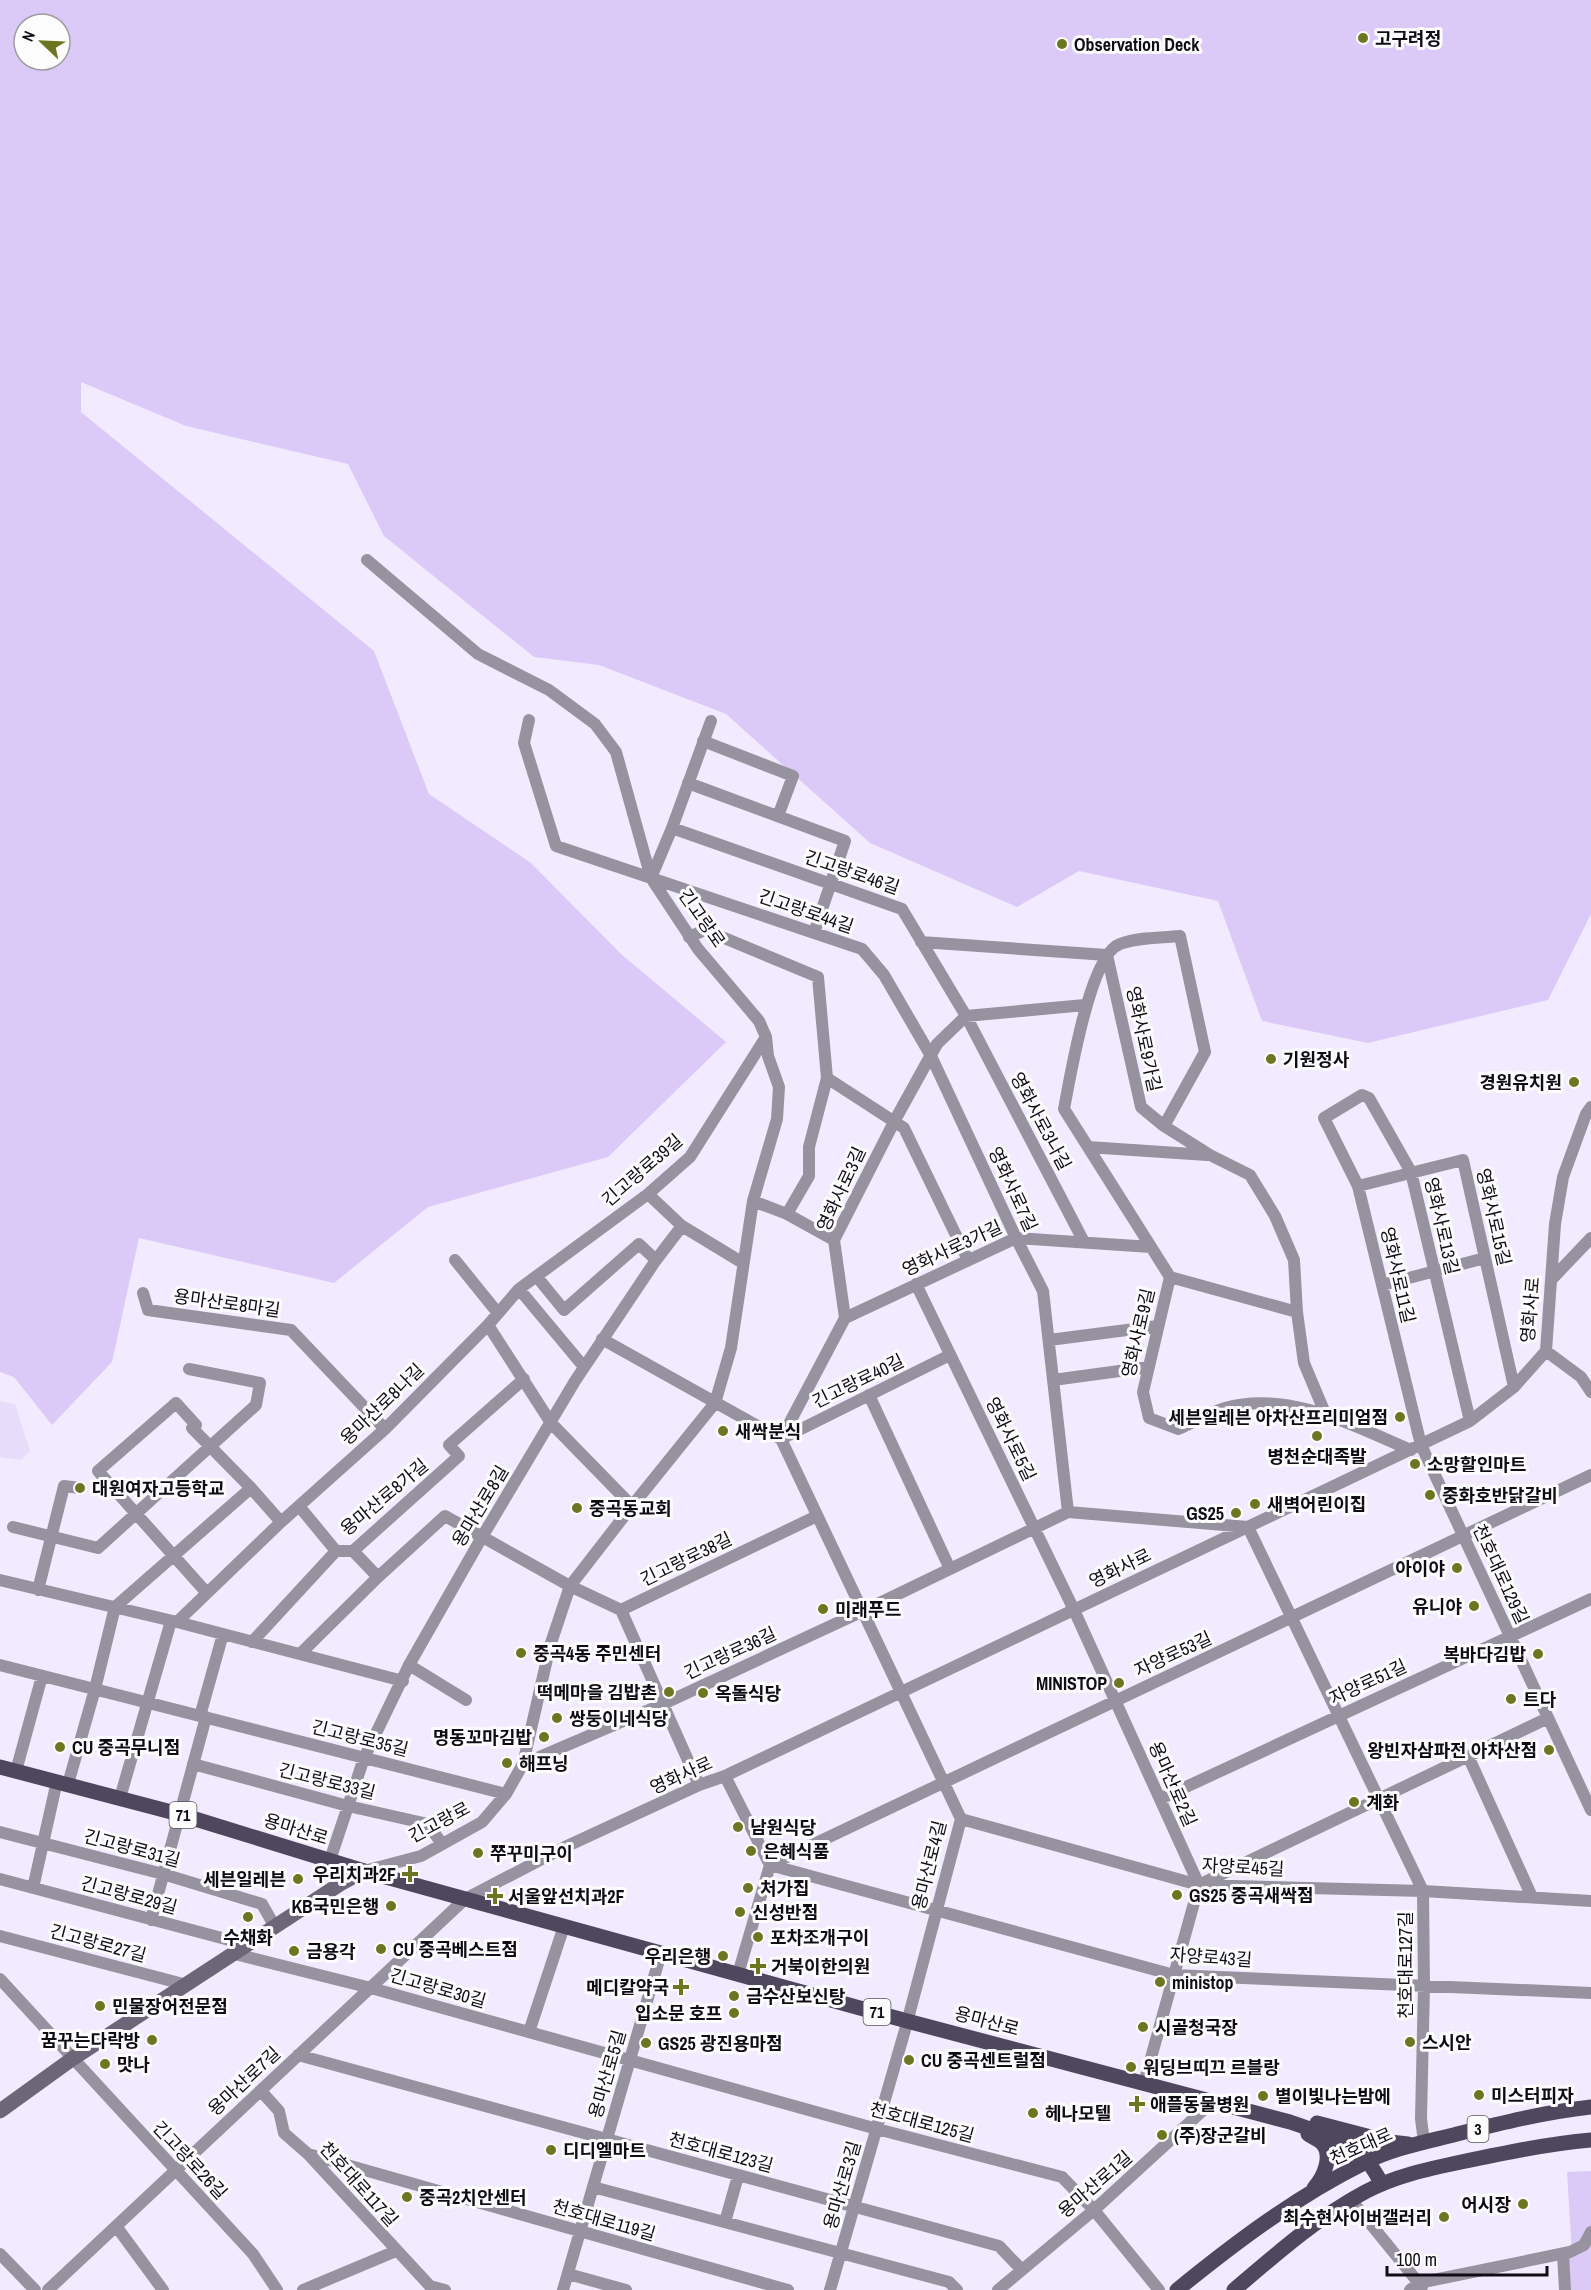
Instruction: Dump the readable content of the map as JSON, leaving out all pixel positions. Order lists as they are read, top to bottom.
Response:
{
  "streets": {
    "main road": [
      "긴고랑로",
      "71",
      "용마산로",
      "3",
      "천호대로"
    ],
    "street": [
      "긴고랑로46길",
      "긴고랑로44길",
      "영화사로9가길",
      "영화사로3나길",
      "긴고랑로39길",
      "영화사로3길",
      "영화사로7길",
      "영화사로15길",
      "영화사로13길",
      "영화사로3가길",
      "영화사로11길",
      "용마산로8마길",
      "영화사로",
      "영화사로9길",
      "긴고랑로40길",
      "용마산로8나길",
      "영화사로5길",
      "용마산로8가길",
      "용마산로8길",
      "긴고랑로38길",
      "천호대로129길",
      "긴고랑로36길",
      "자양로53길",
      "자양로51길",
      "긴고랑로35길",
      "긴고랑로33길",
      "용마산로2길",
      "긴고랑로31길",
      "용마산로4길",
      "자양로45길",
      "긴고랑로29길",
      "긴고랑로27길",
      "자양로43길",
      "천호대로127길",
      "긴고랑로30길",
      "용마산로5길",
      "용마산로7길",
      "천호대로125길",
      "천호대로123길",
      "긴고랑로26길",
      "천호대로117길",
      "용마산로1길",
      "용마산로3길",
      "천호대로119길"
    ]
  },
  "crossings": [
    ["긴고랑로46길", "영화사로3나길"],
    ["긴고랑로46길", "영화사로3길"],
    ["긴고랑로44길", "긴고랑로"],
    ["긴고랑로44길", "영화사로3길"],
    ["긴고랑로44길", "영화사로7길"],
    ["긴고랑로", "긴고랑로39길"],
    ["긴고랑로", "긴고랑로36길"],
    ["긴고랑로", "긴고랑로35길"],
    ["긴고랑로", "긴고랑로33길"],
    ["긴고랑로", "용마산로"],
    ["긴고랑로", "긴고랑로31길"],
    ["긴고랑로", "긴고랑로29길"],
    ["긴고랑로", "긴고랑로27길"],
    ["긴고랑로", "긴고랑로30길"],
    ["긴고랑로", "긴고랑로26길"],
    ["영화사로9가길", "영화사로9길"],
    ["영화사로3나길", "영화사로3길"],
    ["영화사로3나길", "영화사로3가길"],
    ["긴고랑로39길", "용마산로8나길"],
    ["영화사로3길", "영화사로7길"],
    ["영화사로3길", "영화사로3가길"],
    ["영화사로7길", "영화사로3가길"],
    ["영화사로7길", "긴고랑로36길"],
    ["영화사로15길", "영화사로13길"],
    ["영화사로15길", "영화사로11길"],
    ["영화사로15길", "영화사로"],
    ["영화사로13길", "영화사로11길"],
    ["영화사로13길", "영화사로"],
    ["영화사로3가길", "영화사로9길"],
    ["영화사로3가길", "영화사로5길"],
    ["영화사로11길", "영화사로"],
    ["영화사로11길", "영화사로9길"],
    ["영화사로11길", "천호대로129길"],
    ["용마산로8마길", "용마산로8나길"],
    ["영화사로", "영화사로9길"],
    ["영화사로", "영화사로5길"],
    ["영화사로", "천호대로129길"],
    ["영화사로", "용마산로2길"],
    ["영화사로", "용마산로"],
    ["영화사로", "용마산로4길"],
    ["영화사로", "천호대로127길"],
    ["영화사로", "용마산로7길"],
    ["영화사로9길", "천호대로129길"],
    ["긴고랑로40길", "영화사로5길"],
    ["영화사로5길", "긴고랑로36길"],
    ["영화사로5길", "용마산로2길"],
    ["용마산로8길", "긴고랑로35길"],
    ["용마산로8길", "긴고랑로33길"],
    ["용마산로8길", "용마산로"],
    ["천호대로129길", "자양로53길"],
    ["천호대로129길", "자양로51길"],
    ["자양로53길", "용마산로2길"],
    ["자양로53길", "용마산로4길"],
    ["자양로53길", "자양로43길"],
    ["자양로53길", "천호대로127길"],
    ["자양로51길", "용마산로2길"],
    ["자양로51길", "천호대로127길"],
    ["용마산로2길", "자양로45길"],
    ["용마산로", "용마산로4길"],
    ["용마산로", "용마산로5길"],
    ["용마산로", "용마산로7길"],
    ["용마산로", "3"],
    ["용마산로", "천호대로"],
    ["용마산로", "용마산로1길"],
    ["용마산로", "용마산로3길"],
    ["용마산로4길", "자양로45길"],
    ["용마산로4길", "자양로43길"],
    ["용마산로4길", "용마산로3길"],
    ["자양로45길", "천호대로127길"],
    ["긴고랑로29길", "긴고랑로30길"],
    ["자양로43길", "천호대로127길"],
    ["천호대로127길", "천호대로"],
    ["긴고랑로30길", "용마산로5길"],
    ["긴고랑로30길", "용마산로7길"],
    ["긴고랑로30길", "천호대로125길"],
    ["용마산로5길", "천호대로125길"],
    ["용마산로5길", "천호대로123길"],
    ["용마산로5길", "천호대로119길"],
    ["용마산로7길", "천호대로123길"],
    ["용마산로7길", "긴고랑로26길"],
    ["용마산로7길", "천호대로117길"],
    ["천호대로125길", "용마산로1길"],
    ["천호대로125길", "용마산로3길"],
    ["천호대로123길", "용마산로1길"],
    ["천호대로123길", "용마산로3길"],
    ["천호대로117길", "천호대로119길"]
  ],
  "places": {
    "other": [
      "고구려정",
      "Observation Deck",
      "기원정사",
      "경원유치원",
      "세븐일레븐 아차산프리미엄점",
      "새싹분식",
      "병천순대족발",
      "소망할인마트",
      "대원여자고등학교",
      "중화호반닭갈비",
      "새벽어린이집",
      "중곡동교회",
      "GS25",
      "아이야",
      "유니야",
      "미래푸드",
      "중곡4동 주민센터",
      "복바다김밥",
      "MINISTOP",
      "떡메마을 김밥촌",
      "옥돌식당",
      "트다",
      "쌍둥이네식당",
      "명동꼬마김밥",
      "CU 중곡무니점",
      "왕빈자삼파전 아차산점",
      "해프닝",
      "계화",
      "남원식당",
      "은혜식품",
      "쭈꾸미구이",
      "세븐일레븐",
      "처가집",
      "GS25 중곡새싹점",
      "KB국민은행",
      "신성반점",
      "수채화",
      "포차조개구이",
      "CU 중곡베스트점",
      "금용각",
      "우리은행",
      "ministop",
      "금수산보신탕",
      "민물장어전문점",
      "입소문 호프",
      "시골청국장",
      "꿈꾸는다락방",
      "스시안",
      "GS25 광진용마점",
      "CU 중곡센트럴점",
      "맛나",
      "워딩브띠끄 르블랑",
      "미스터피자",
      "별이빛나는밤에",
      "헤나모텔",
      "(주)장군갈비",
      "디디엘마트",
      "중곡2치안센터",
      "어시장",
      "최수현사이버갤러리"
    ],
    "health": [
      "우리치과2F",
      "서울앞선치과2F",
      "거북이한의원",
      "메디칼약국",
      "애플동물병원"
    ]
  },
  "scale_bar": "100 m",
  "north": "top left"
}
